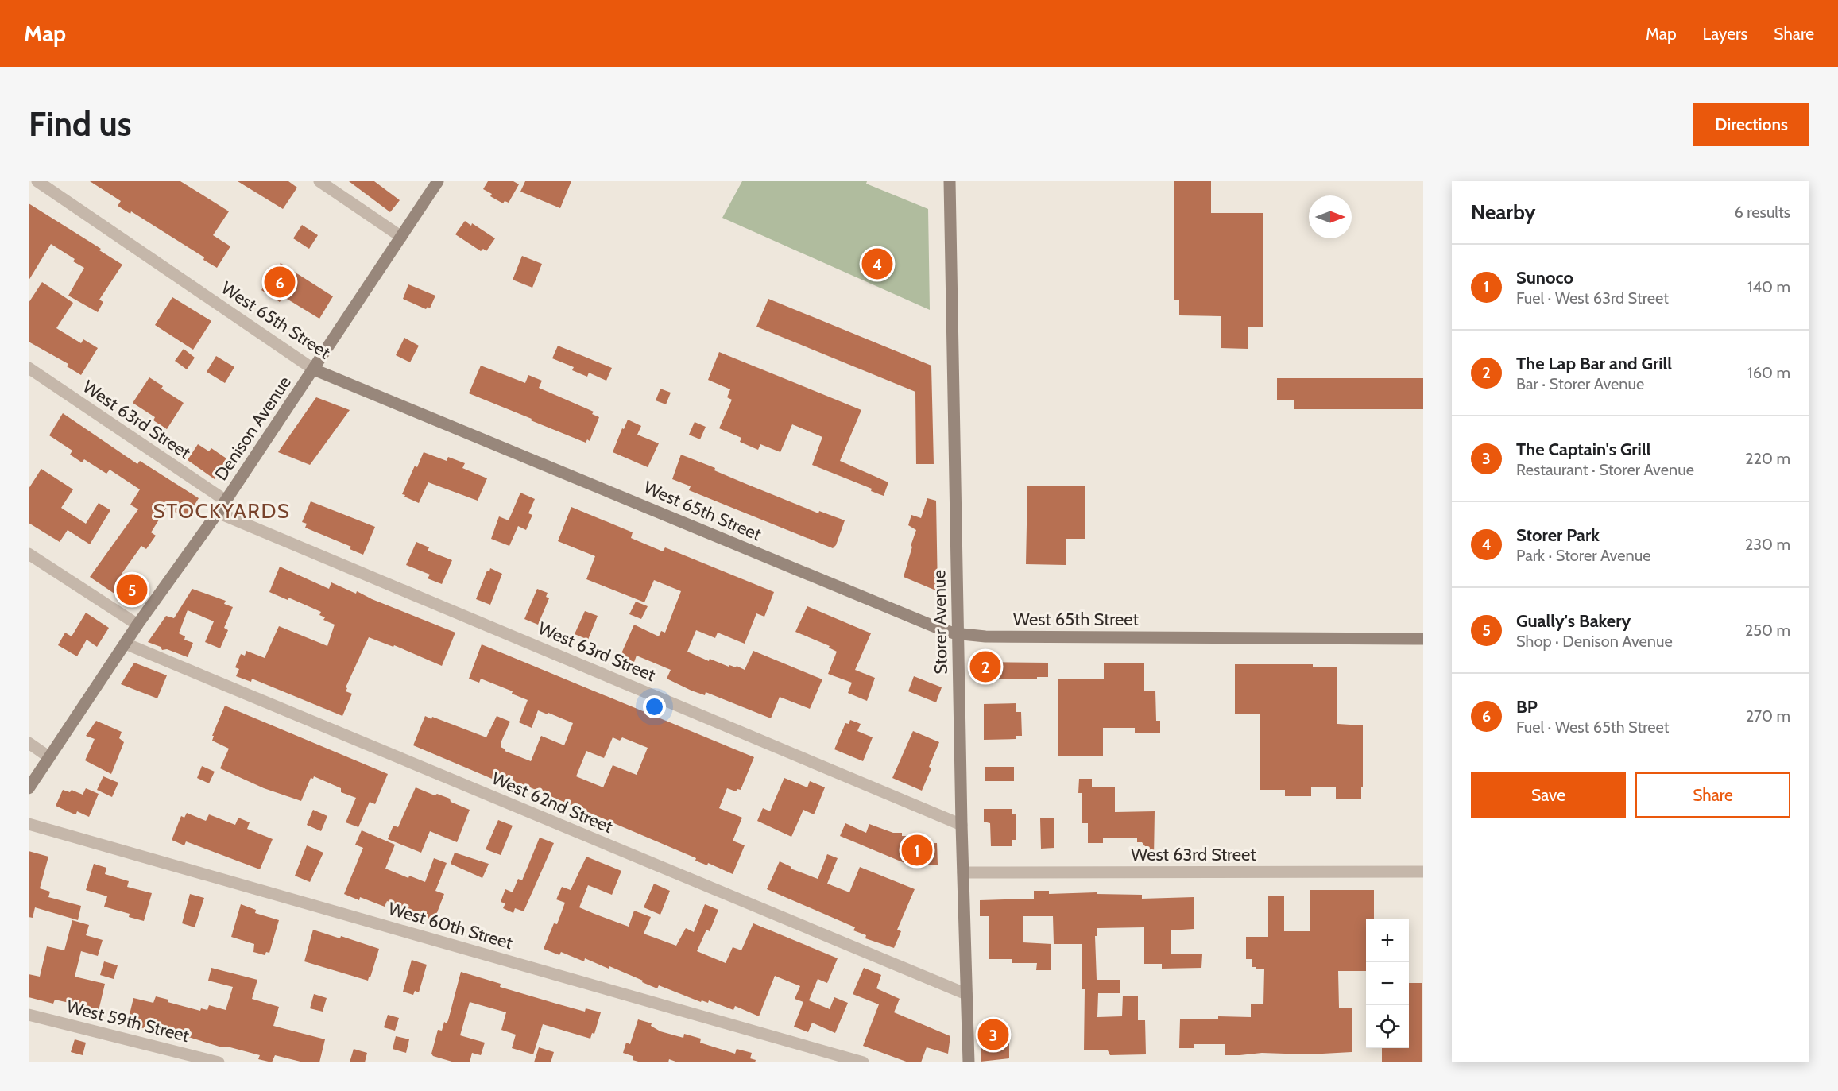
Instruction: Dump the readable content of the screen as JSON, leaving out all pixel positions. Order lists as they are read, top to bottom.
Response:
{
  "streets": {
    "street": [
      "West 65th Street",
      "West 63rd Street",
      "Denison Avenue",
      "Storer Avenue",
      "West 62nd Street",
      "West 60th Street",
      "West 59th Street"
    ]
  },
  "crossings": [
    ["West 65th Street", "Denison Avenue"],
    ["West 65th Street", "Storer Avenue"],
    ["West 63rd Street", "Denison Avenue"],
    ["West 63rd Street", "Storer Avenue"],
    ["Denison Avenue", "West 62nd Street"],
    ["Storer Avenue", "West 62nd Street"]
  ],
  "districts": ["STOCKYARDS"],
  "north": "right",
  "page": {
    "header": "Map",
    "nav": ["Map", "Layers", "Share"],
    "buttons": [
      "Directions",
      ["Save", "Share"]
    ],
    "title": "Find us",
    "heading": ["Nearby", "6 results"],
    "list": [
      {
        "mark": "1",
        "name": "Sunoco",
        "note": "Fuel · West 63rd Street",
        "value": "140 m"
      },
      {
        "mark": "2",
        "name": "The Lap Bar and Grill",
        "note": "Bar · Storer Avenue",
        "value": "160 m"
      },
      {
        "mark": "3",
        "name": "The Captain's Grill",
        "note": "Restaurant · Storer Avenue",
        "value": "220 m"
      },
      {
        "mark": "4",
        "name": "Storer Park",
        "note": "Park · Storer Avenue",
        "value": "230 m"
      },
      {
        "mark": "5",
        "name": "Gually's Bakery",
        "note": "Shop · Denison Avenue",
        "value": "250 m"
      },
      {
        "mark": "6",
        "name": "BP",
        "note": "Fuel · West 65th Street",
        "value": "270 m"
      }
    ],
    "pins": [
      "4",
      "6",
      "5",
      "2",
      "1",
      "3"
    ],
    "map_buttons": ["+", "−"]
  }
}
